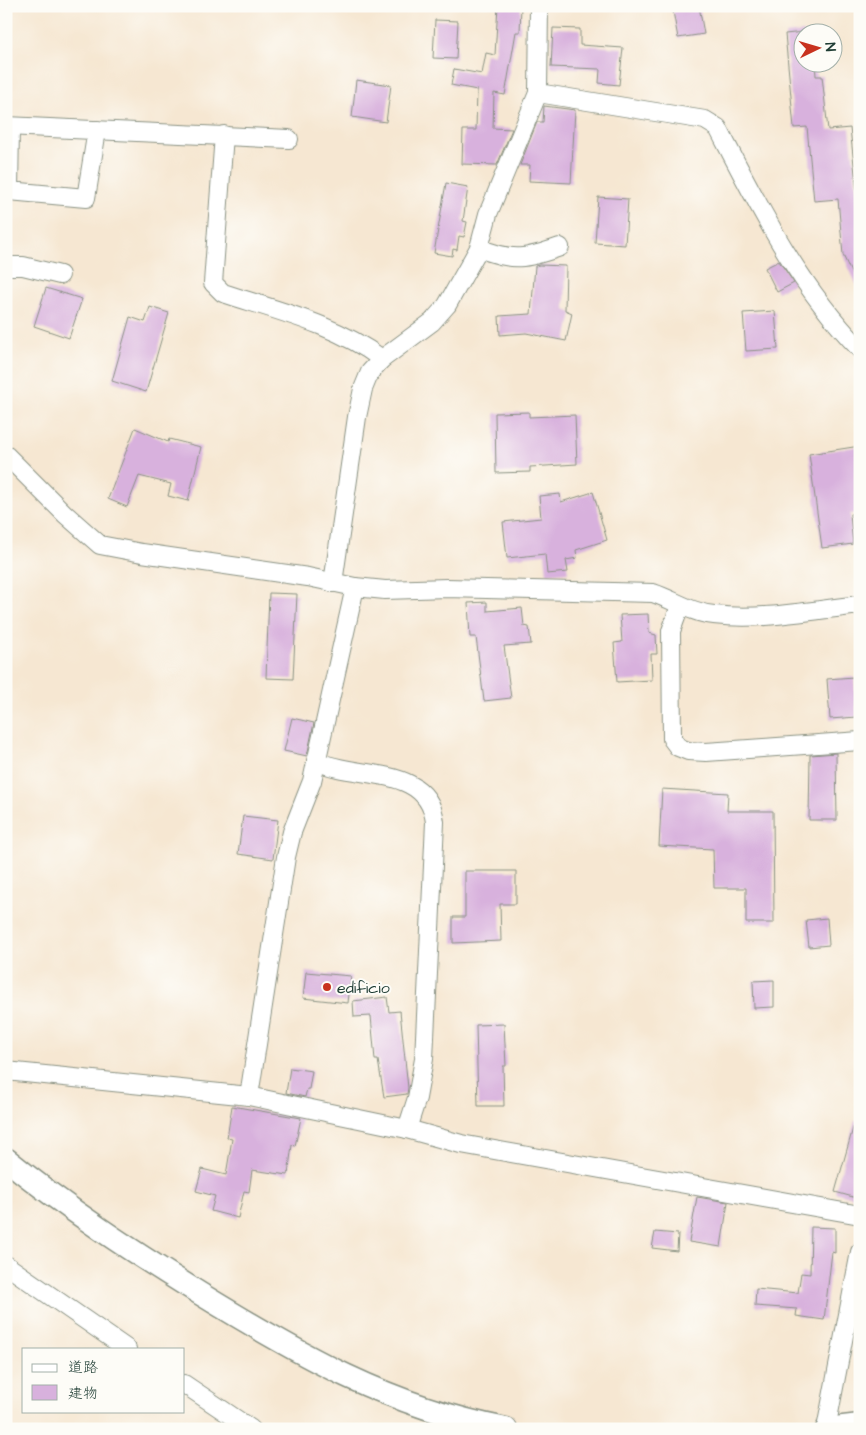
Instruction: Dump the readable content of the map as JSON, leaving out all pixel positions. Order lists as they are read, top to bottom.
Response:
{
  "places": ["edificio"],
  "legend": ["道路", "建物"],
  "north": "right"
}
